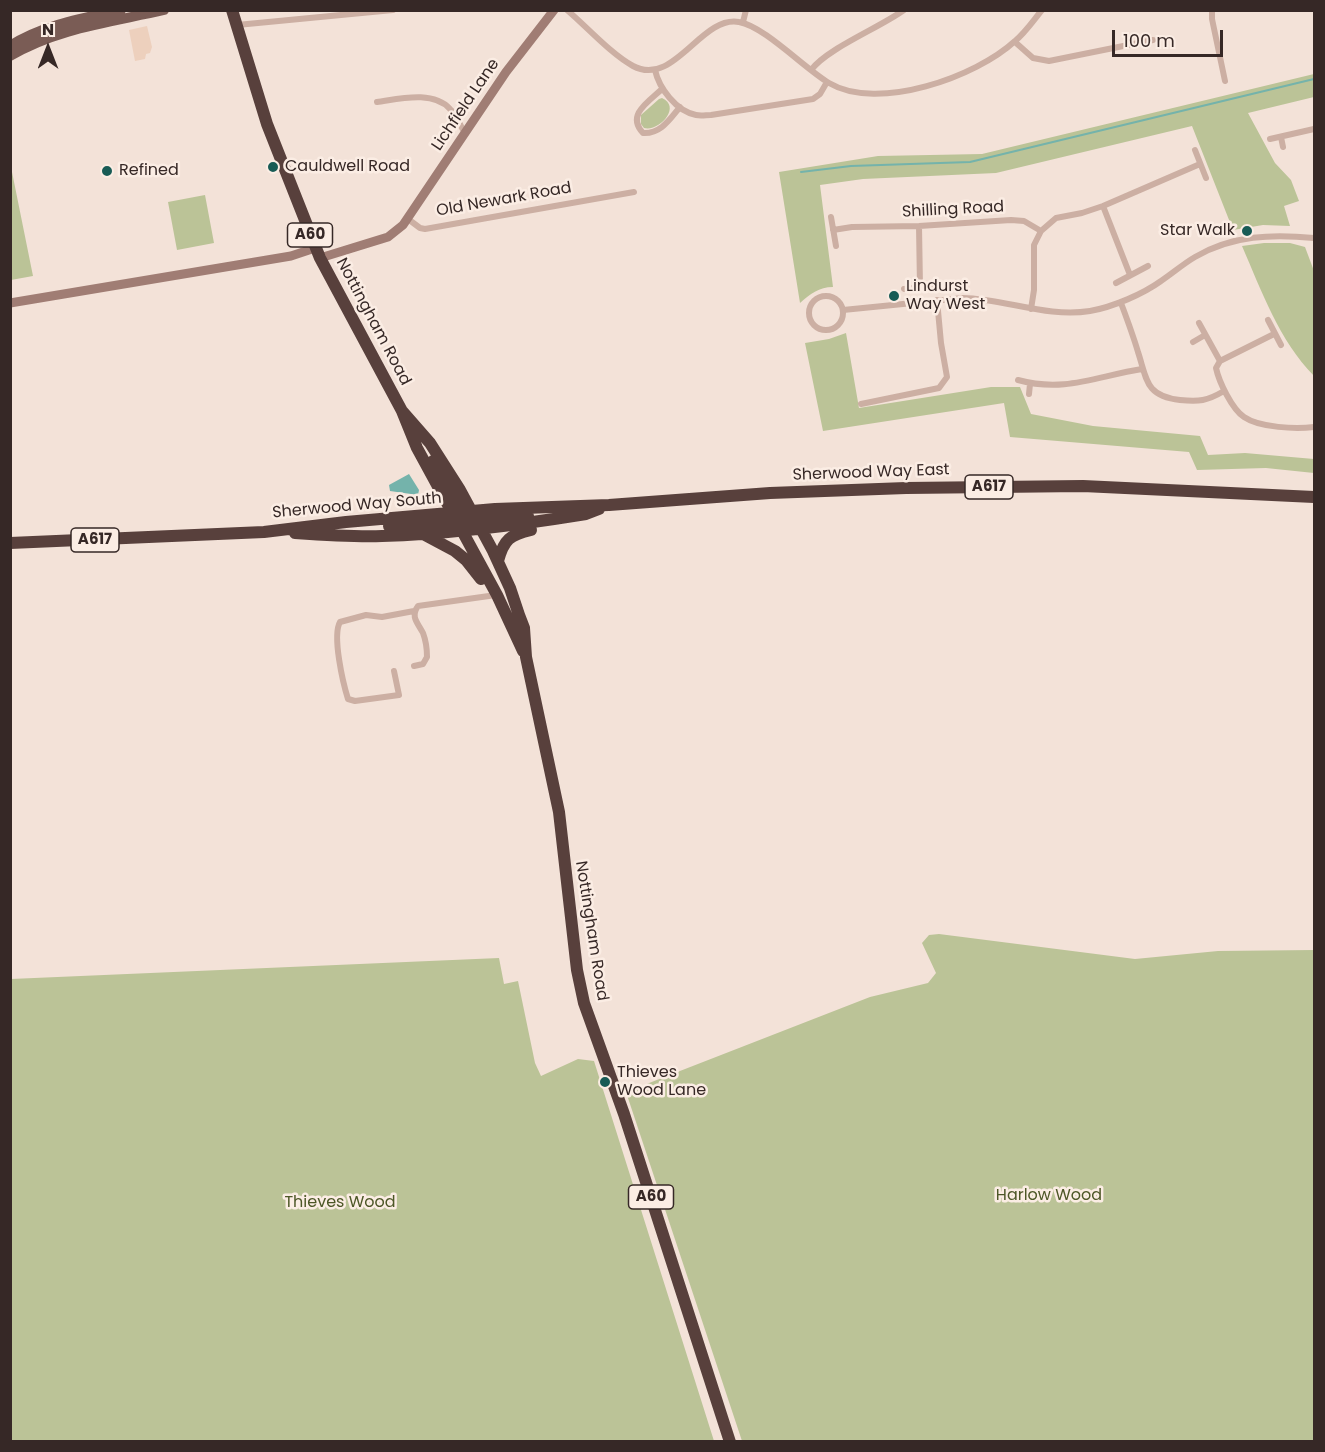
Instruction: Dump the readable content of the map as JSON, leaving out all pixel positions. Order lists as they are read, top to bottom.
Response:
{
  "streets": {
    "highway": [
      "A60",
      "Nottingham Road",
      "Sherwood Way East",
      "A617",
      "Sherwood Way South"
    ],
    "street": ["Lichfield Lane", "Old Newark Road", "Shilling Road"]
  },
  "crossings": [
    ["Lichfield Lane", "Old Newark Road"],
    ["Nottingham Road", "Sherwood Way East"],
    ["Nottingham Road", "Sherwood Way South"],
    ["Sherwood Way East", "Sherwood Way South"]
  ],
  "parks": ["Harlow Wood", "Thieves Wood"],
  "places": [
    "Cauldwell Road",
    "Refined",
    "Star Walk",
    "Lindurst Way West",
    "Thieves Wood Lane"
  ],
  "scale_bar": "100 m",
  "north": "top"
}
